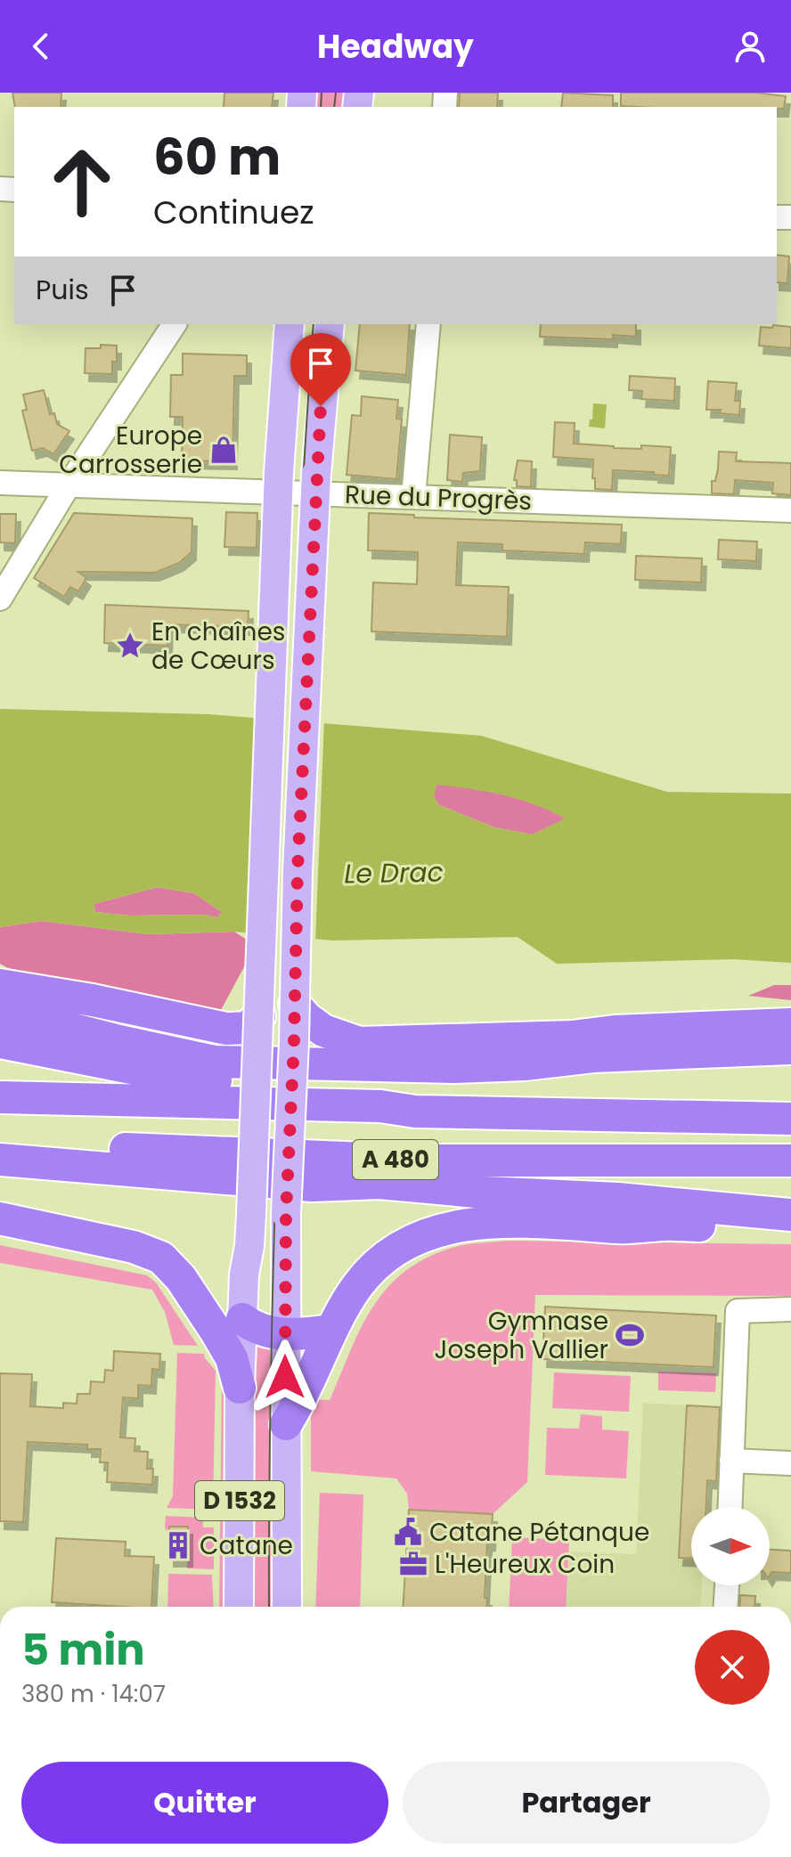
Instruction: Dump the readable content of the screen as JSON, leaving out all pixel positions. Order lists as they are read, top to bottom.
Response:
{
  "streets": {
    "highway": ["A 480"],
    "main road": ["D 1532"],
    "street": ["Rue du Progrès"]
  },
  "water": ["Le Drac"],
  "places": {
    "shop": ["Europe Carrosserie"],
    "place": ["En chaînes de Cœurs"],
    "sports": ["Gymnase Joseph Vallier"],
    "public building": ["Catane Pétanque"],
    "building": ["Catane"],
    "office": ["L'Heureux Coin"]
  },
  "north": "right",
  "page": {
    "header": "Headway",
    "turn": ["60 m", "Continuez"],
    "then": "Puis",
    "heading": ["5 min", "380 m · 14:07"],
    "buttons": ["Quitter", "Partager"]
  }
}
